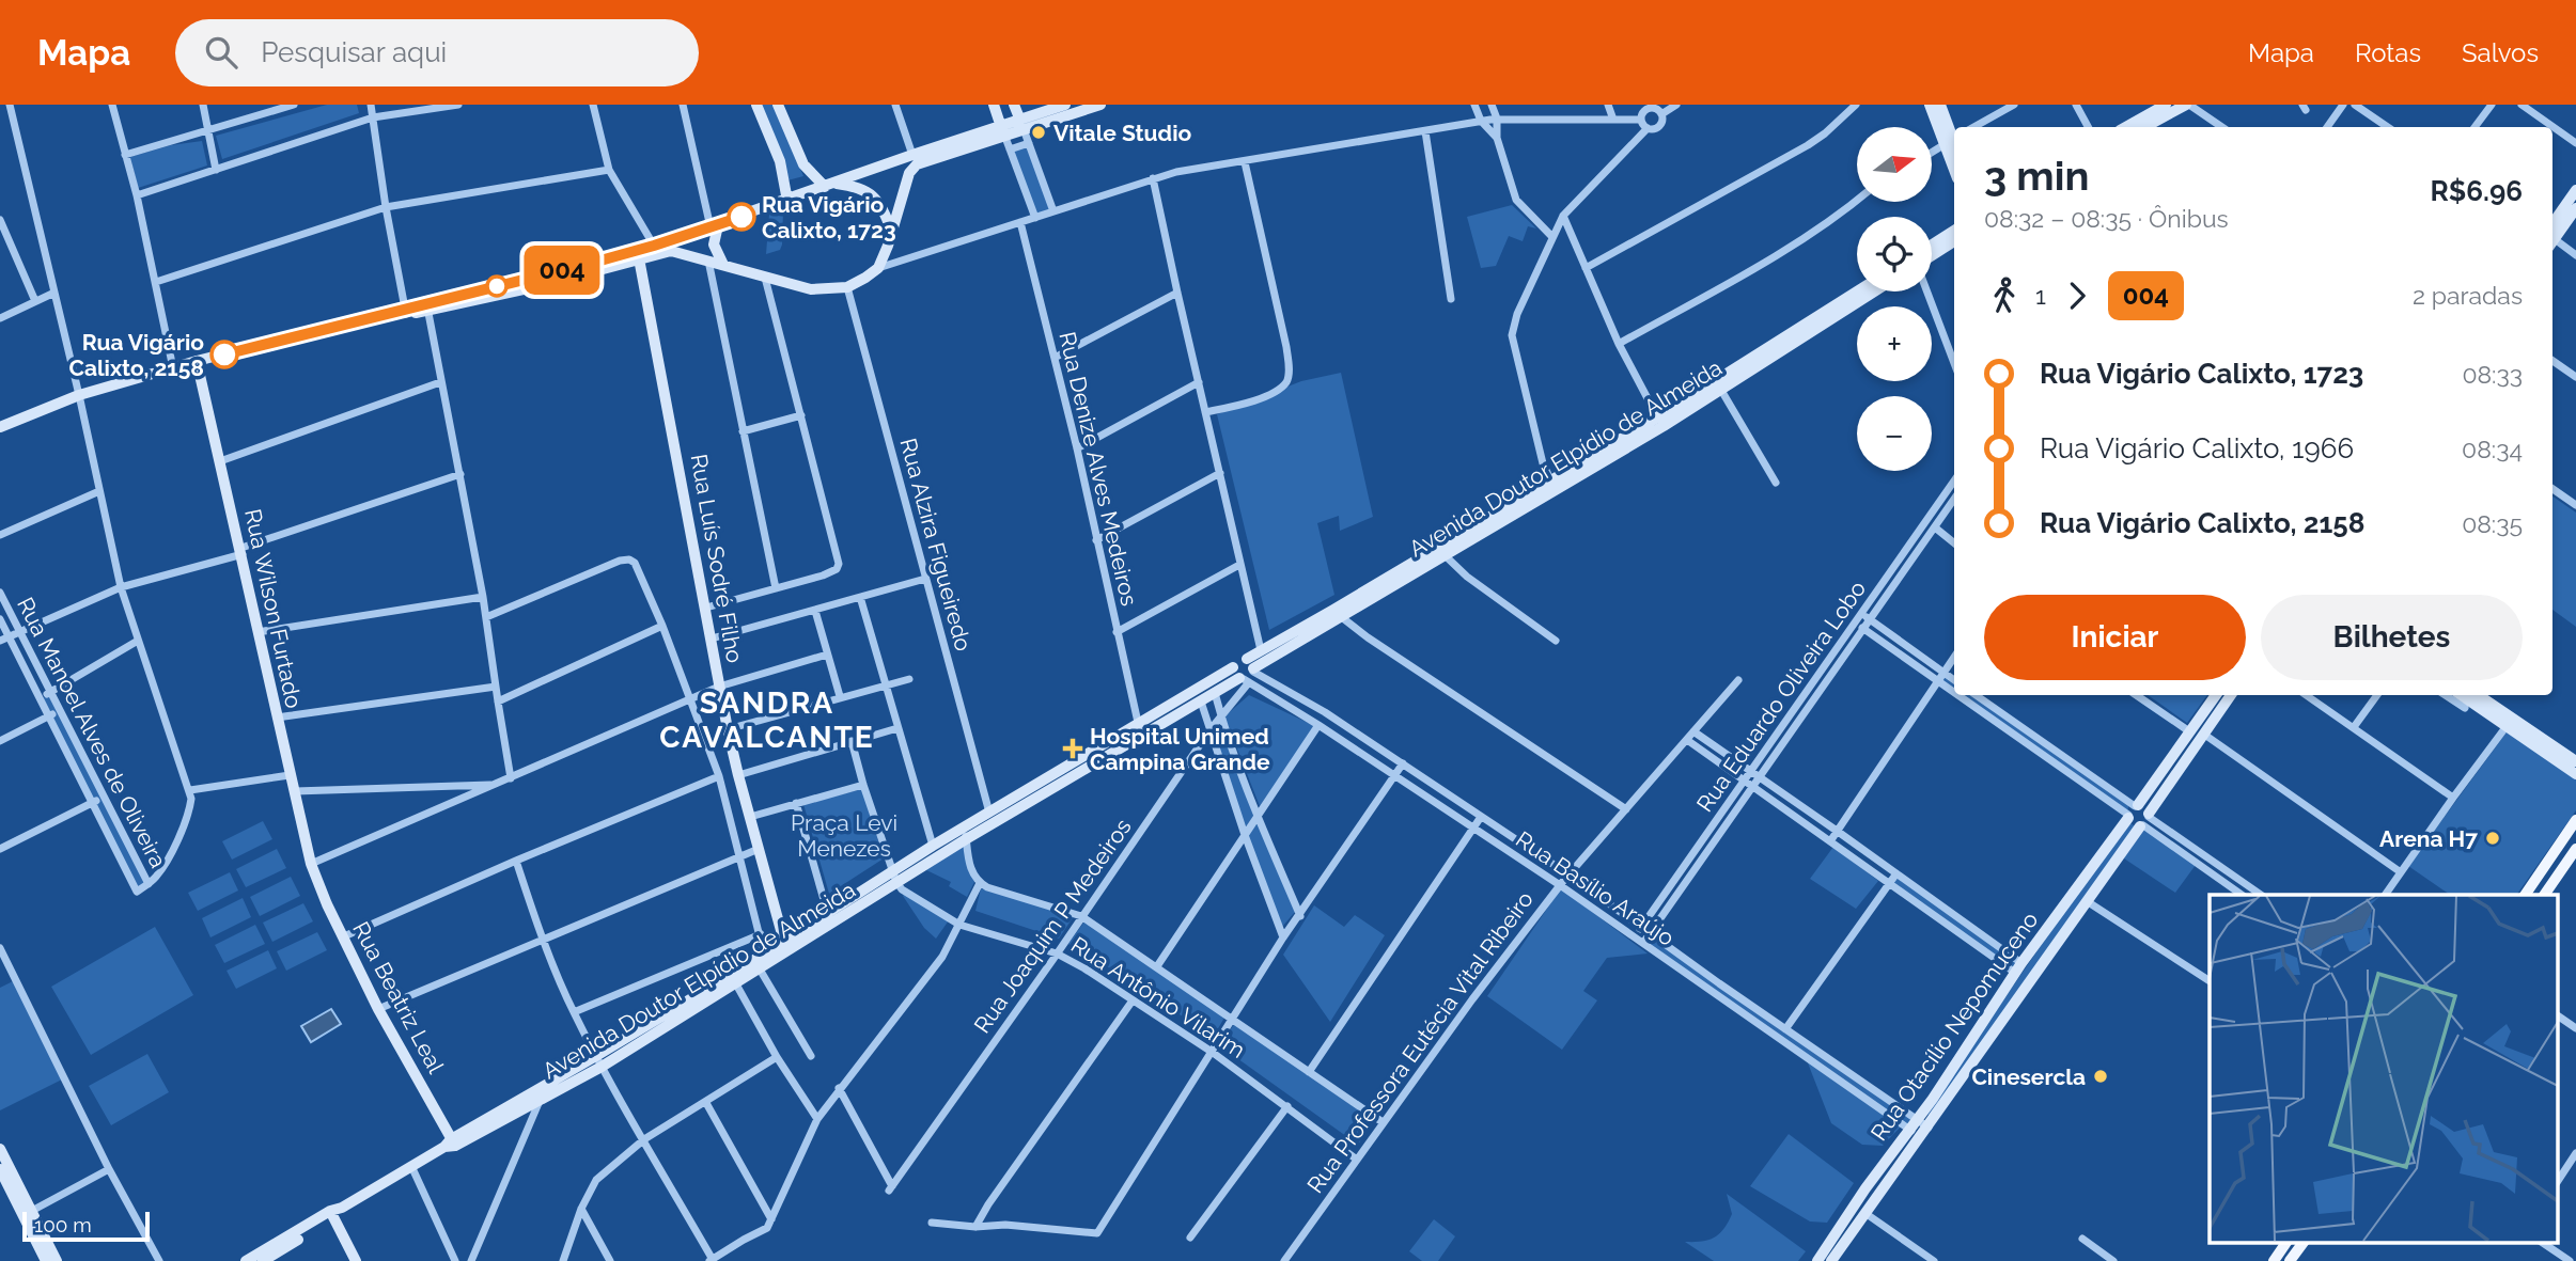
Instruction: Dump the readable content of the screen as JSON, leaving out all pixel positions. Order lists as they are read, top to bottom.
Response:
{
  "streets": {
    "main road": [
      "Avenida Doutor Elpídio de Almeida",
      "Rua Luís Sodré Filho",
      "Rua Wilson Furtado",
      "Rua Beatriz Leal",
      "Rua Otacílio Nepomuceno"
    ],
    "street": [
      "Rua Denize Alves Medeiros",
      "Rua Alzira Figueiredo",
      "Rua Eduardo Oliveira Lobo",
      "Rua Manoel Alves de Oliveira",
      "Rua Basílio Araújo",
      "Rua Joaquim P Medeiros",
      "Rua Antônio Vilarim",
      "Rua Professora Eutécia Vital Ribeiro"
    ]
  },
  "crossings": [
    ["Avenida Doutor Elpídio de Almeida", "Rua Denize Alves Medeiros"],
    ["Avenida Doutor Elpídio de Almeida", "Rua Alzira Figueiredo"],
    ["Avenida Doutor Elpídio de Almeida", "Rua Luís Sodré Filho"],
    ["Avenida Doutor Elpídio de Almeida", "Rua Basílio Araújo"],
    ["Avenida Doutor Elpídio de Almeida", "Rua Joaquim P Medeiros"],
    ["Avenida Doutor Elpídio de Almeida", "Rua Beatriz Leal"],
    ["Avenida Doutor Elpídio de Almeida", "Rua Antônio Vilarim"],
    ["Rua Wilson Furtado", "Rua Beatriz Leal"],
    ["Rua Eduardo Oliveira Lobo", "Rua Basílio Araújo"],
    ["Rua Basílio Araújo", "Rua Joaquim P Medeiros"],
    ["Rua Basílio Araújo", "Rua Otacílio Nepomuceno"],
    ["Rua Basílio Araújo", "Rua Professora Eutécia Vital Ribeiro"],
    ["Rua Joaquim P Medeiros", "Rua Antônio Vilarim"],
    ["Rua Antônio Vilarim", "Rua Professora Eutécia Vital Ribeiro"]
  ],
  "districts": ["SANDRA CAVALCANTE"],
  "parks": ["Praça Levi Menezes"],
  "places": {
    "other": [
      "Vitale Studio",
      "Rua Vigário Calixto, 1723",
      "Rua Vigário Calixto, 2158",
      "Arena H7",
      "Cinesercla"
    ],
    "health": ["Hospital Unimed Campina Grande"]
  },
  "lines": ["bus line 004"],
  "scale_bar": "100 m",
  "north": "right",
  "page": {
    "header": "Mapa",
    "search": "Pesquisar aqui",
    "nav": ["Mapa", "Rotas", "Salvos"],
    "on_map": "004",
    "map_buttons": ["+", "−"],
    "heading": ["3 min", "08:32 – 08:35 · Ônibus", "R$6.96"],
    "legs": ["1", "004", "2 paradas"],
    "list": [
      {
        "name": "Rua Vigário Calixto, 1723",
        "value": "08:33"
      },
      {
        "name": "Rua Vigário Calixto, 1966",
        "value": "08:34"
      },
      {
        "name": "Rua Vigário Calixto, 2158",
        "value": "08:35"
      }
    ],
    "buttons": ["Iniciar", "Bilhetes"],
    "scale": "100 m"
  }
}
